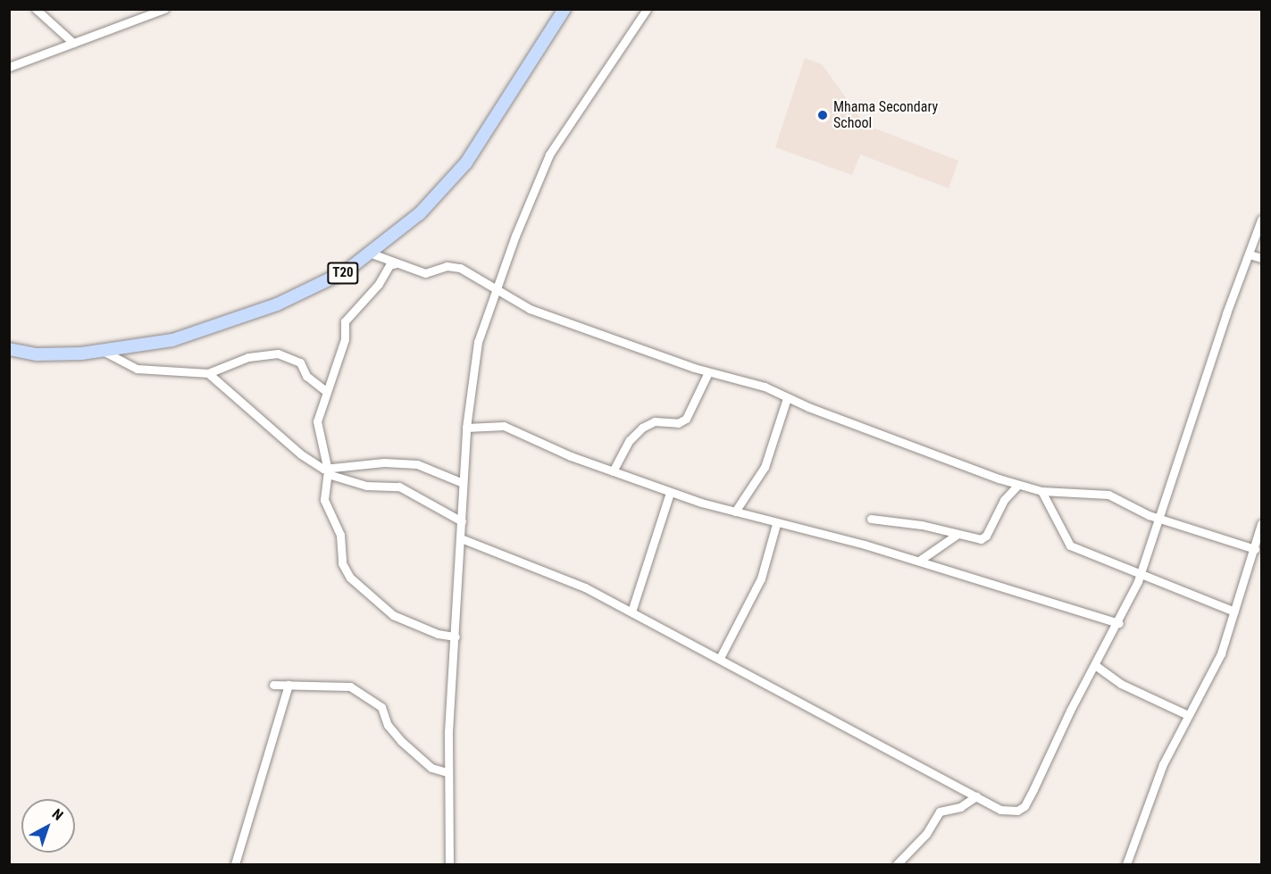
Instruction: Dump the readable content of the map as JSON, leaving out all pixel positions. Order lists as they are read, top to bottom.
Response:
{
  "streets": {
    "main road": ["T20"]
  },
  "places": ["Mhama Secondary School"],
  "north": "top right"
}
